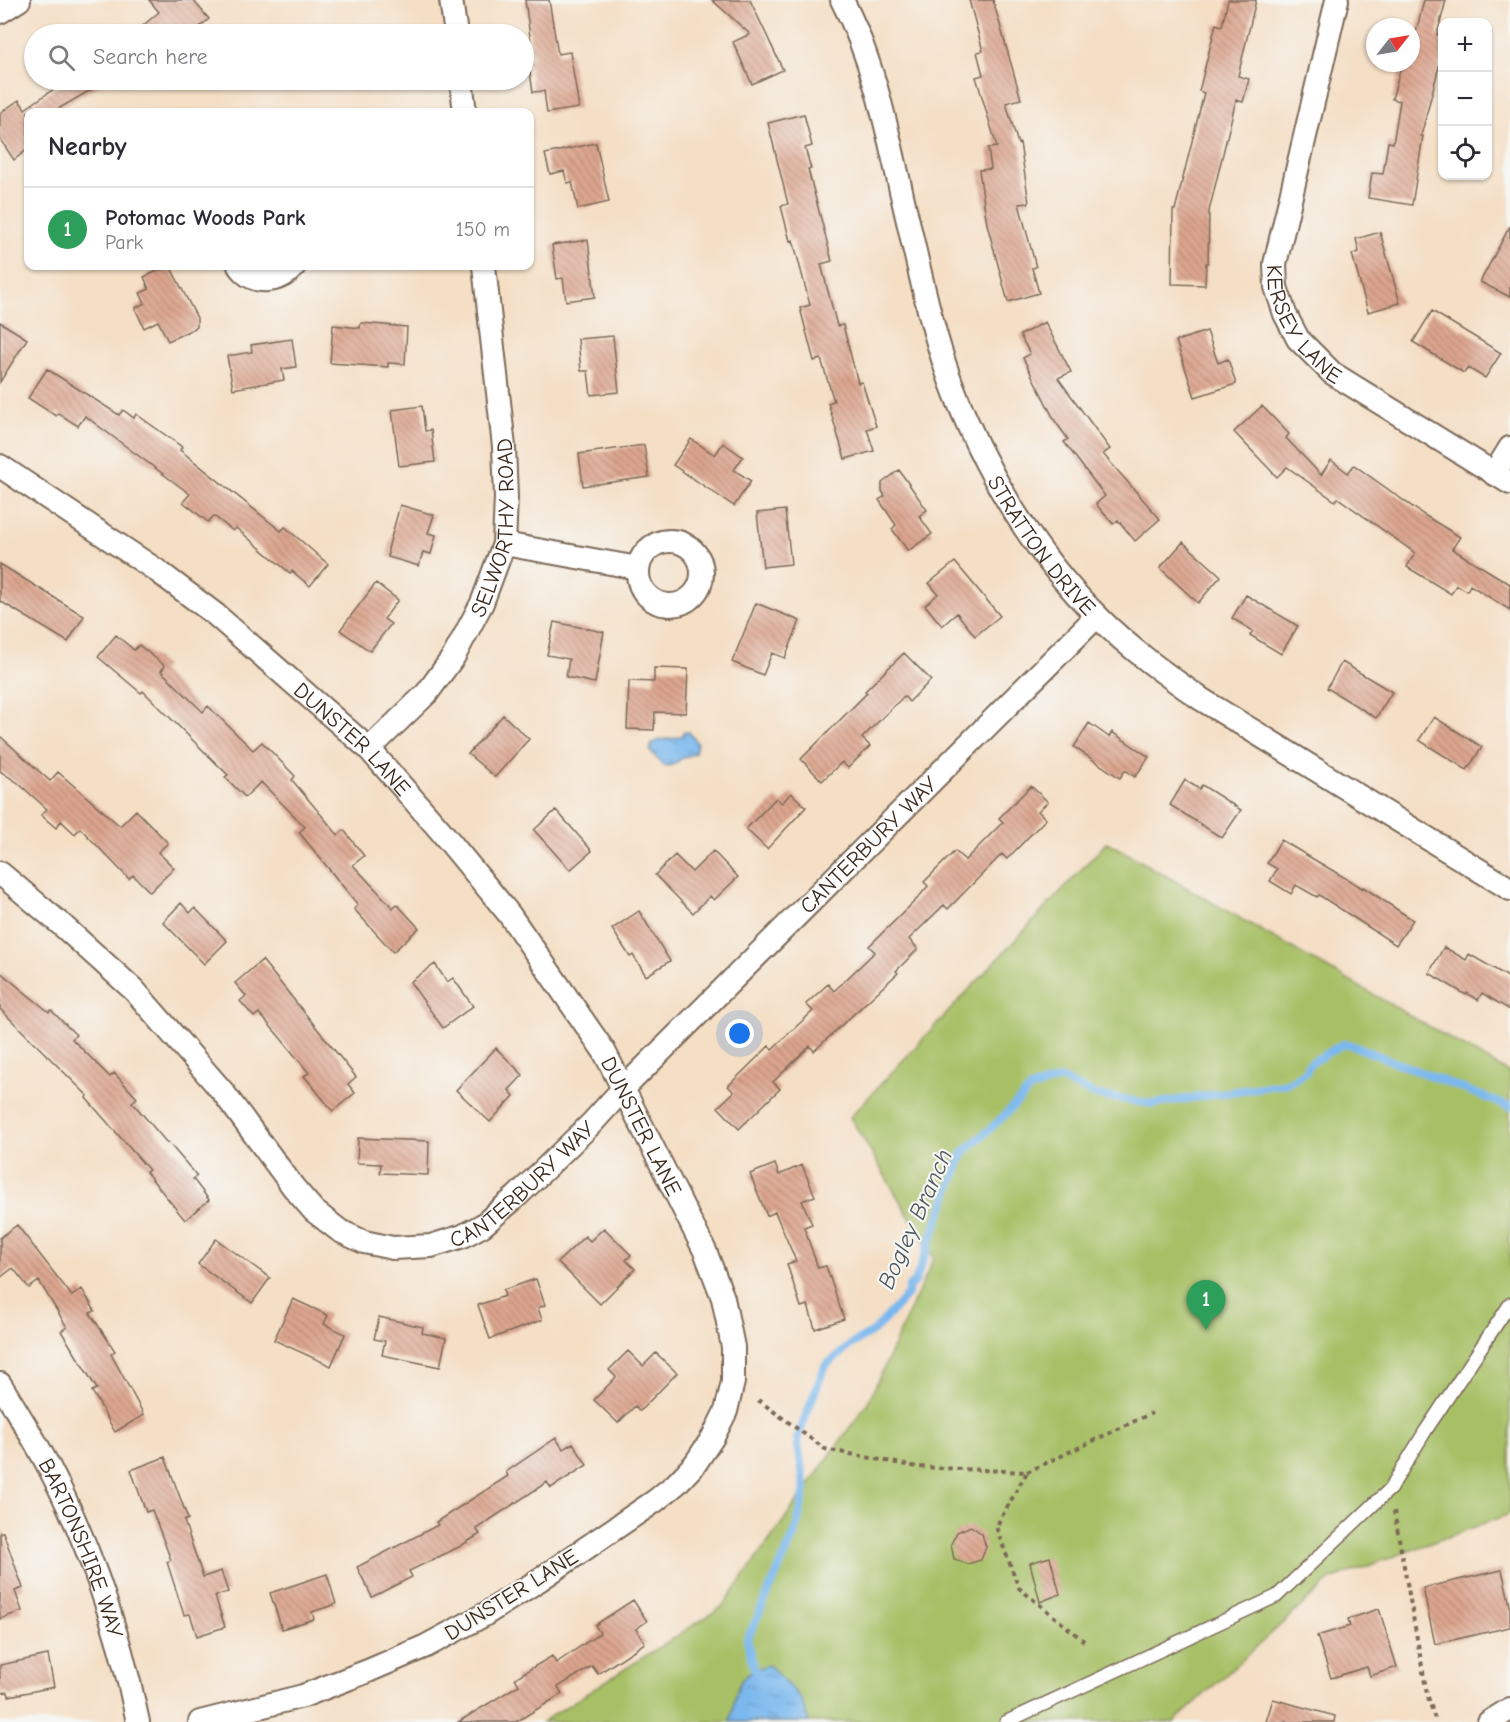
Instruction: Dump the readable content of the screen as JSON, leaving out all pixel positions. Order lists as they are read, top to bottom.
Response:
{
  "streets": {
    "street": [
      "KERSEY LANE",
      "SELWORTHY ROAD",
      "STRATTON DRIVE",
      "DUNSTER LANE",
      "CANTERBURY WAY",
      "BARTONSHIRE WAY"
    ]
  },
  "crossings": [
    ["SELWORTHY ROAD", "DUNSTER LANE"],
    ["STRATTON DRIVE", "CANTERBURY WAY"],
    ["DUNSTER LANE", "CANTERBURY WAY"]
  ],
  "water": ["Bogley Branch"],
  "north": "top right",
  "page": {
    "map_buttons": ["+", "−"],
    "search": "Search here",
    "heading": "Nearby",
    "list": [
      {
        "mark": "1",
        "name": "Potomac Woods Park",
        "note": "Park",
        "value": "150 m"
      }
    ],
    "pins": "1"
  }
}
